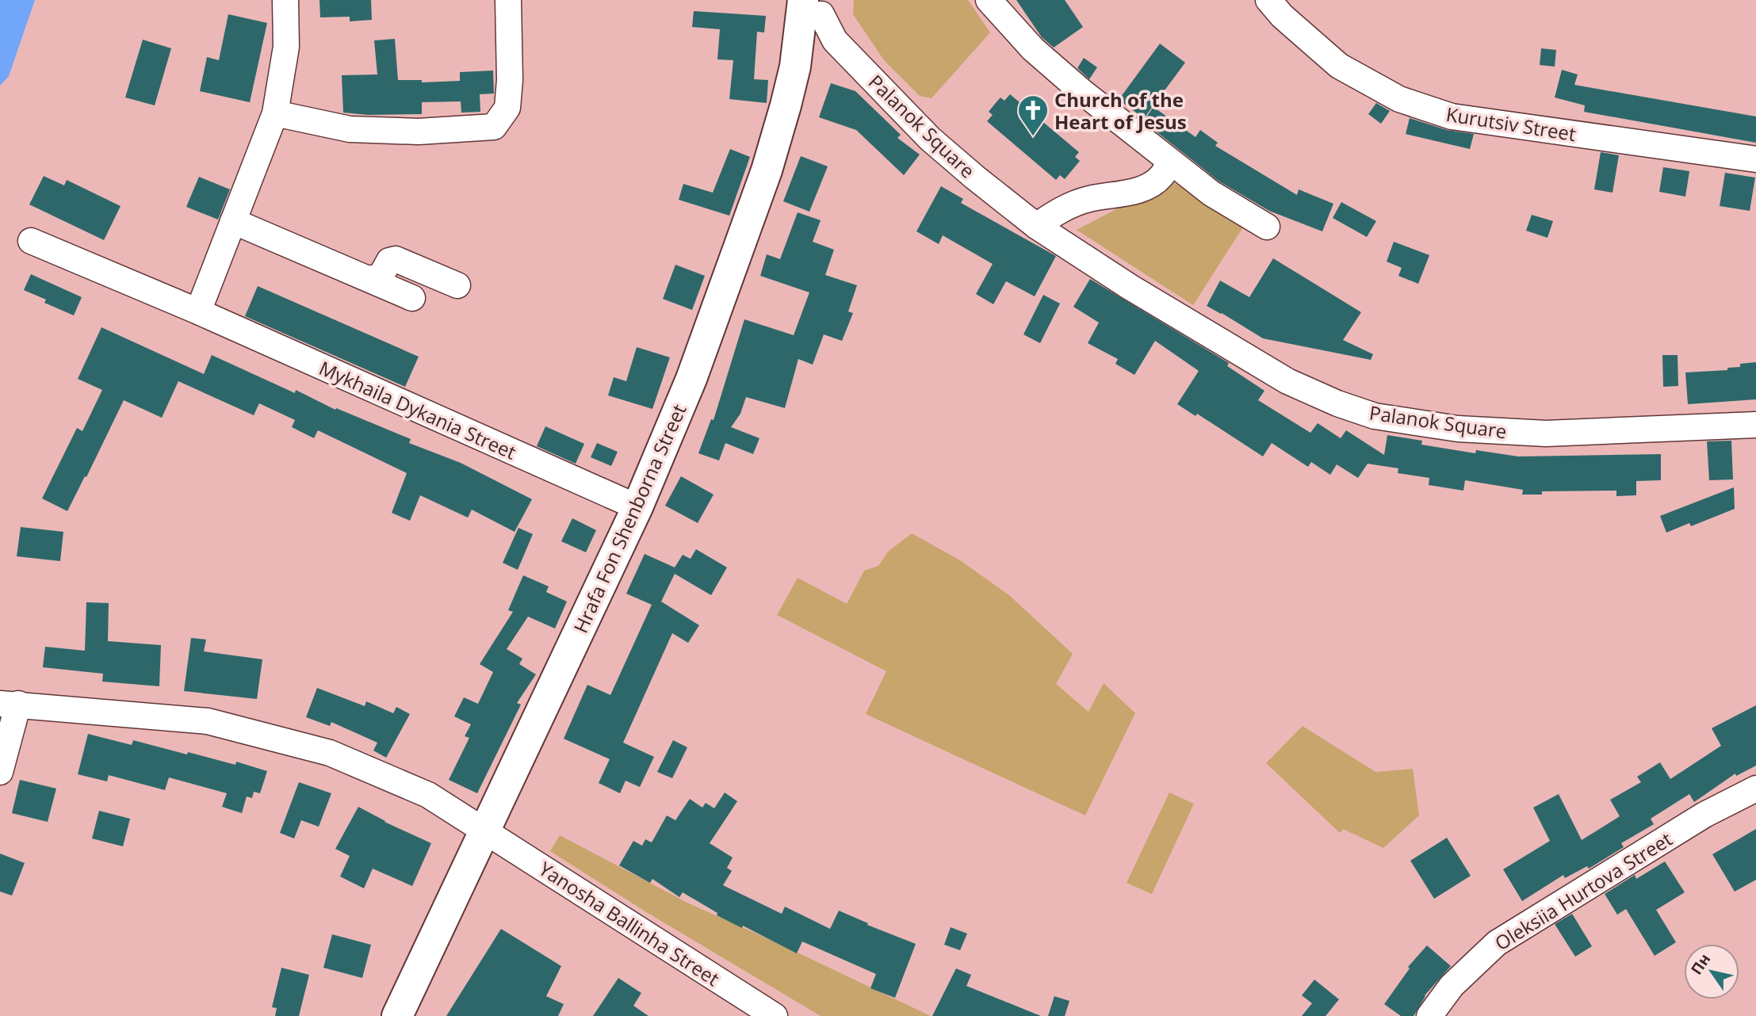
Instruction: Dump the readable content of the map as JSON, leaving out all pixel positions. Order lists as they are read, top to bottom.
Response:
{
  "streets": {
    "highway": ["Hrafa Fon Shenborna Street"],
    "street": [
      "Kurutsiv Street",
      "Palanok Square",
      "Mykhaila Dykania Street",
      "Oleksiia Hurtova Street",
      "Yanosha Ballinha Street"
    ]
  },
  "crossings": [
    ["Palanok Square", "Hrafa Fon Shenborna Street"],
    ["Mykhaila Dykania Street", "Hrafa Fon Shenborna Street"],
    ["Hrafa Fon Shenborna Street", "Yanosha Ballinha Street"]
  ],
  "places": {
    "church": ["Church of the Heart of Jesus"]
  },
  "north": "top left"
}
